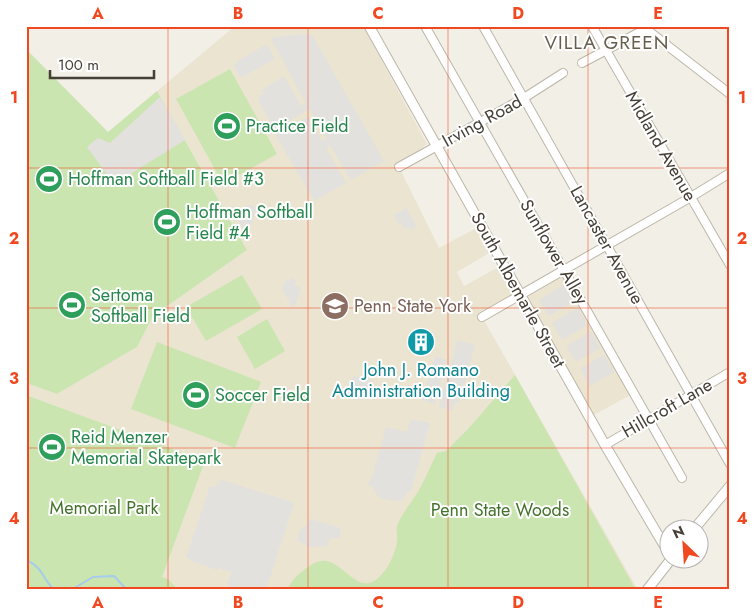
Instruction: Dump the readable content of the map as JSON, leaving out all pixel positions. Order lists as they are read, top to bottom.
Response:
{
  "streets": {
    "street": [
      "Irving Road",
      "Midland Avenue",
      "Lancaster Avenue",
      "Sunflower Alley",
      "South Albemarle Street",
      "Hillcroft Lane"
    ]
  },
  "crossings": [
    ["Irving Road", "Lancaster Avenue"],
    ["Irving Road", "Sunflower Alley"],
    ["Irving Road", "South Albemarle Street"],
    ["Lancaster Avenue", "Hillcroft Lane"],
    ["Sunflower Alley", "Hillcroft Lane"],
    ["South Albemarle Street", "Hillcroft Lane"]
  ],
  "districts": ["VILLA GREEN"],
  "parks": ["Memorial Park", "Penn State Woods"],
  "places": {
    "sports": [
      "Practice Field",
      "Hoffman Softball Field #3",
      "Hoffman Softball Field #4",
      "Sertoma Softball Field",
      "Soccer Field",
      "Reid Menzer Memorial Skatepark"
    ],
    "school or university": ["Penn State York"],
    "building": ["John J. Romano Administration Building"]
  },
  "scale_bar": "100 m",
  "north": "top left",
  "grid": {
    "columns": [
      "A",
      "B",
      "C",
      "D",
      "E"
    ],
    "rows": [
      "1",
      "2",
      "3",
      "4"
    ]
  }
}
